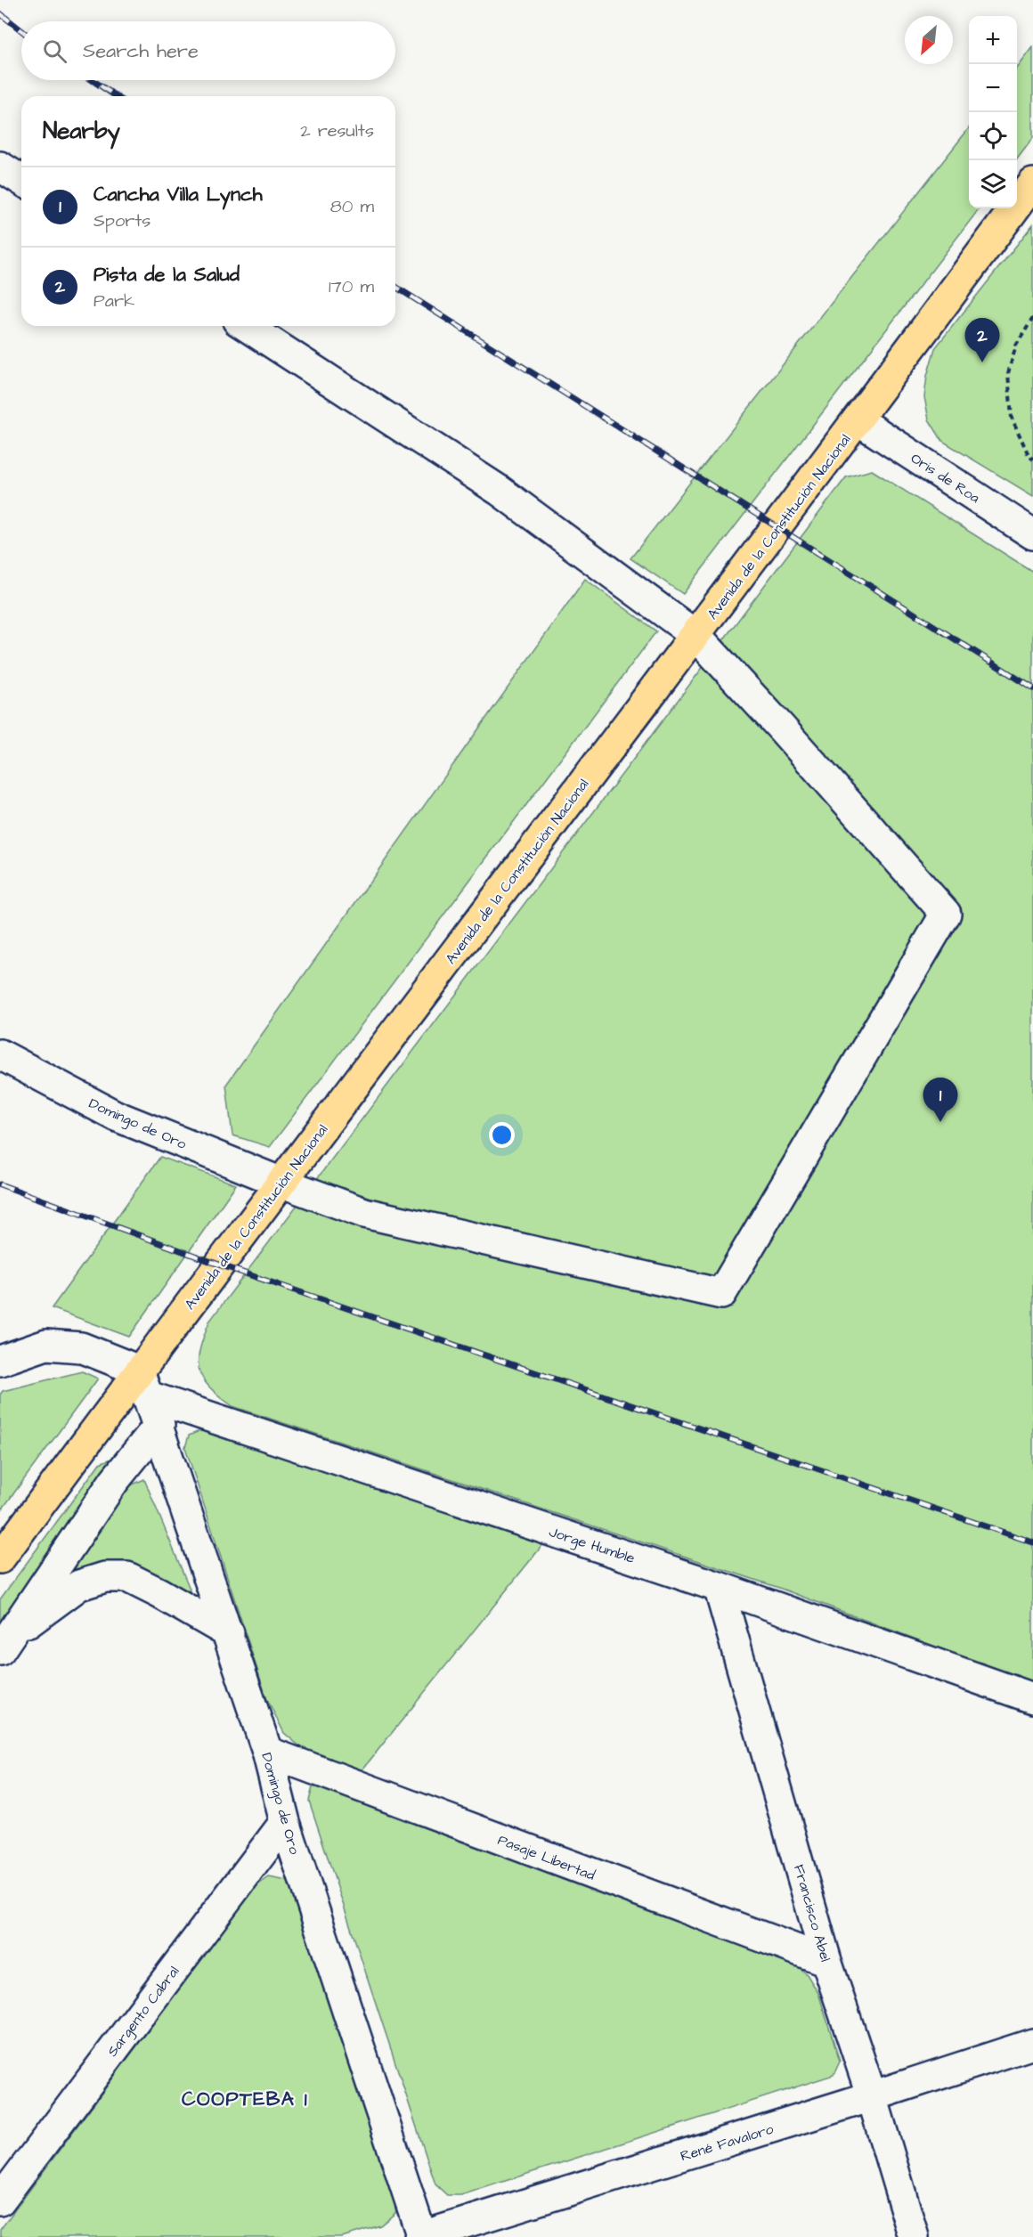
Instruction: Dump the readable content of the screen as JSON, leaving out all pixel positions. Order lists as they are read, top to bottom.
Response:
{
  "streets": {
    "main road": ["Avenida de la Constitución Nacional"],
    "street": [
      "Oris de Roa",
      "Domingo de Oro",
      "Jorge Humble",
      "Pasaje Libertad",
      "Francisco Abel",
      "Sargento Cabral",
      "René Favaloro"
    ]
  },
  "crossings": [
    ["Oris de Roa", "Avenida de la Constitución Nacional"],
    ["Avenida de la Constitución Nacional", "Domingo de Oro"],
    ["Avenida de la Constitución Nacional", "Jorge Humble"],
    ["Domingo de Oro", "Jorge Humble"],
    ["Domingo de Oro", "Pasaje Libertad"],
    ["Domingo de Oro", "Sargento Cabral"],
    ["Domingo de Oro", "René Favaloro"],
    ["Jorge Humble", "Francisco Abel"],
    ["Pasaje Libertad", "Francisco Abel"],
    ["Francisco Abel", "René Favaloro"]
  ],
  "districts": ["COOPTEBA 1"],
  "north": "bottom left",
  "page": {
    "map_buttons": ["+", "−"],
    "search": "Search here",
    "heading": ["Nearby", "2 results"],
    "list": [
      {
        "mark": "1",
        "name": "Cancha Villa Lynch",
        "note": "Sports",
        "value": "80 m"
      },
      {
        "mark": "2",
        "name": "Pista de la Salud",
        "note": "Park",
        "value": "170 m"
      }
    ],
    "pins": ["2", "1"]
  }
}
